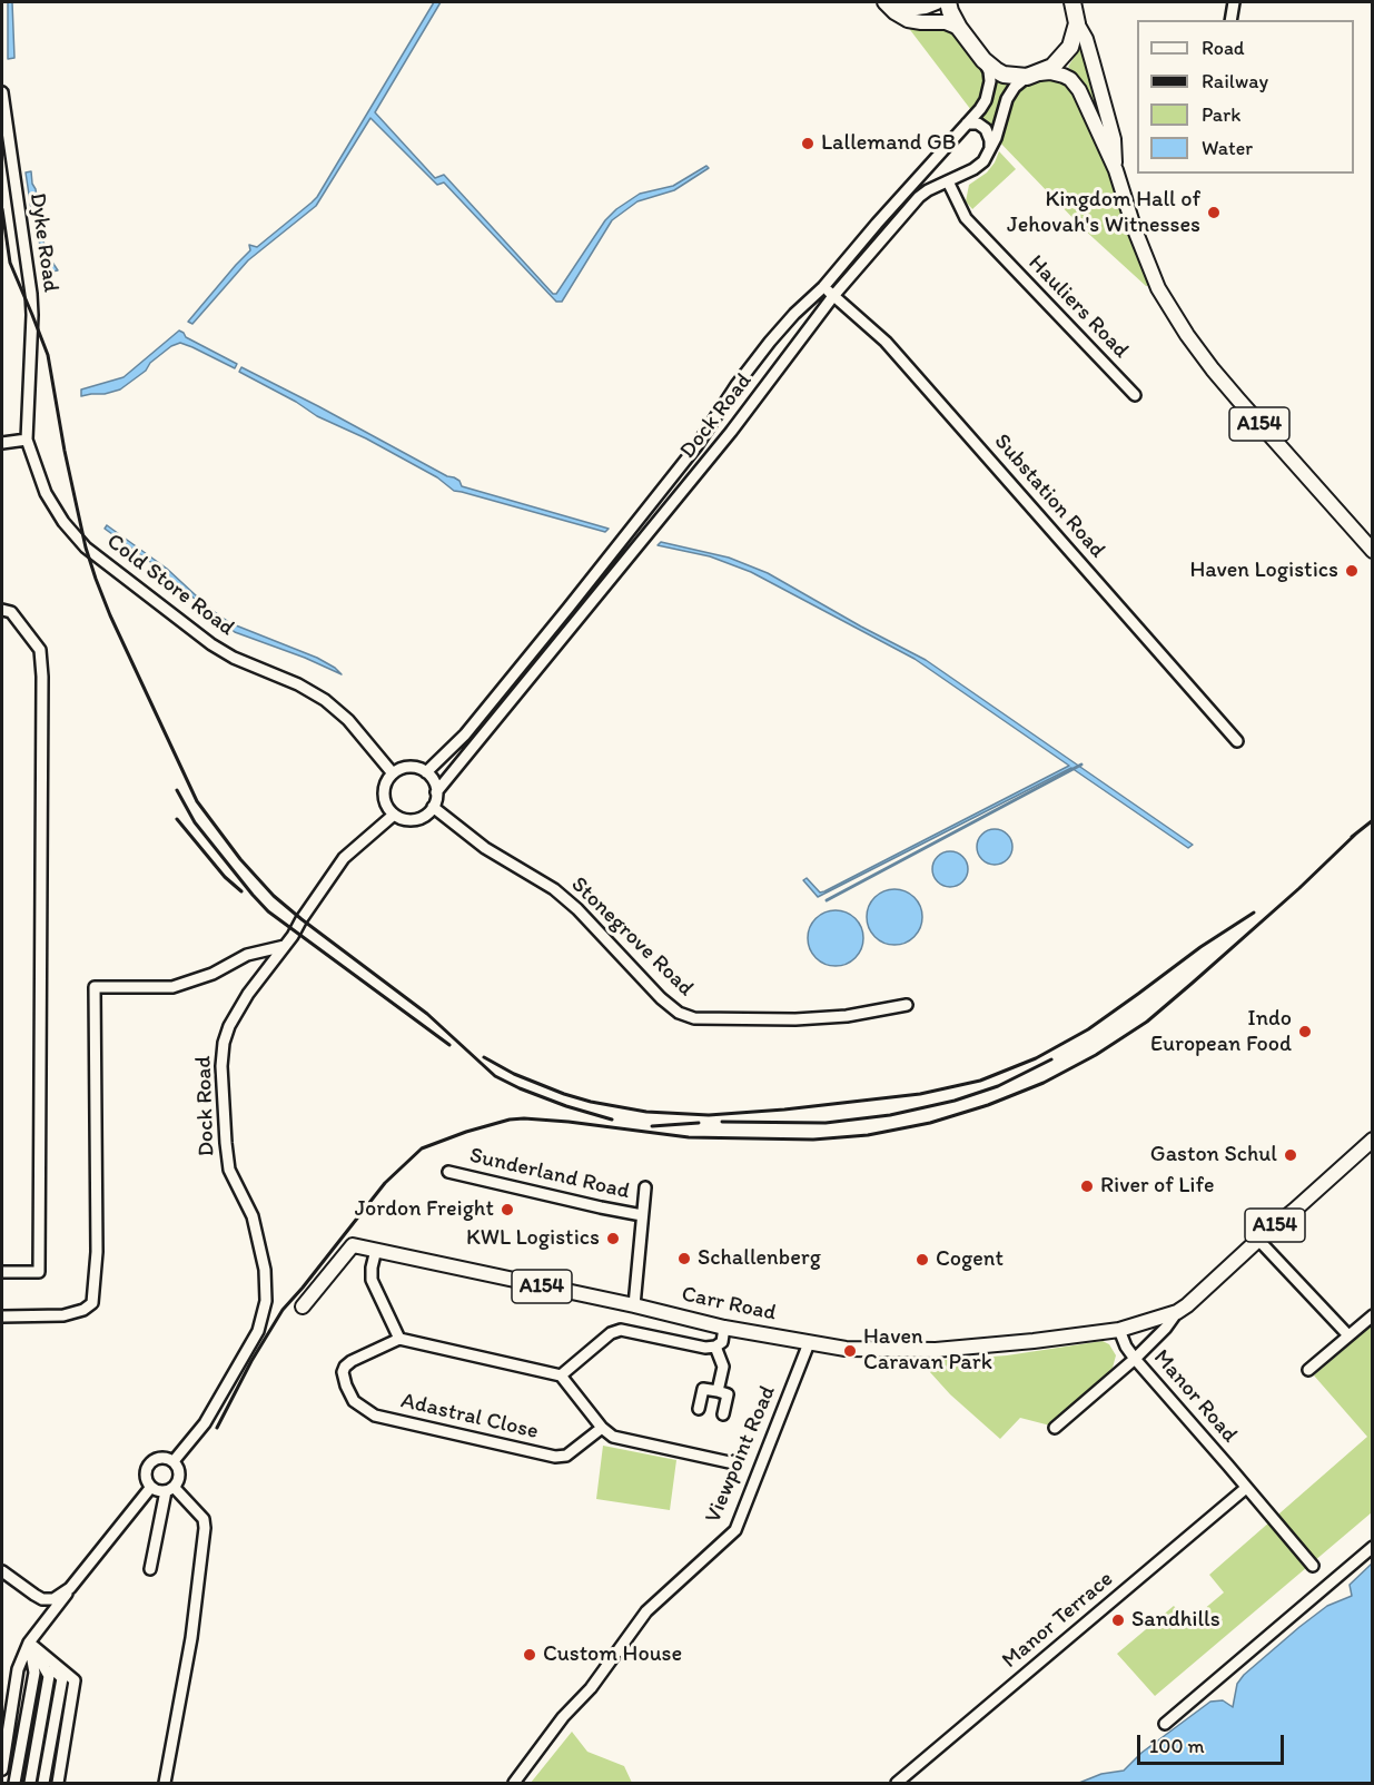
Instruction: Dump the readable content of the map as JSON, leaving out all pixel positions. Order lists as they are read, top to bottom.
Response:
{
  "streets": {
    "main road": ["A154", "Carr Road"],
    "street": [
      "Dyke Road",
      "Hauliers Road",
      "Dock Road",
      "Substation Road",
      "Cold Store Road",
      "Stonegrove Road",
      "Sunderland Road",
      "Manor Road",
      "Adastral Close",
      "Viewpoint Road",
      "Manor Terrace"
    ]
  },
  "crossings": [
    ["Dyke Road", "Cold Store Road"],
    ["Hauliers Road", "Dock Road"],
    ["Dock Road", "A154"],
    ["Dock Road", "Substation Road"],
    ["Dock Road", "Cold Store Road"],
    ["Dock Road", "Stonegrove Road"],
    ["A154", "Carr Road"],
    ["Cold Store Road", "Stonegrove Road"],
    ["Carr Road", "Manor Road"],
    ["Carr Road", "Viewpoint Road"],
    ["Manor Road", "Manor Terrace"]
  ],
  "places": [
    "Lallemand GB",
    "Kingdom Hall of Jehovah's Witnesses",
    "Haven Logistics",
    "Indo European Food",
    "Gaston Schul",
    "River of Life",
    "Jordon Freight",
    "KWL Logistics",
    "Schallenberg",
    "Cogent",
    "Haven Caravan Park",
    "Sandhills",
    "Custom House"
  ],
  "legend": [
    "Road",
    "Railway",
    "Park",
    "Water"
  ],
  "scale_bar": "100 m"
}
